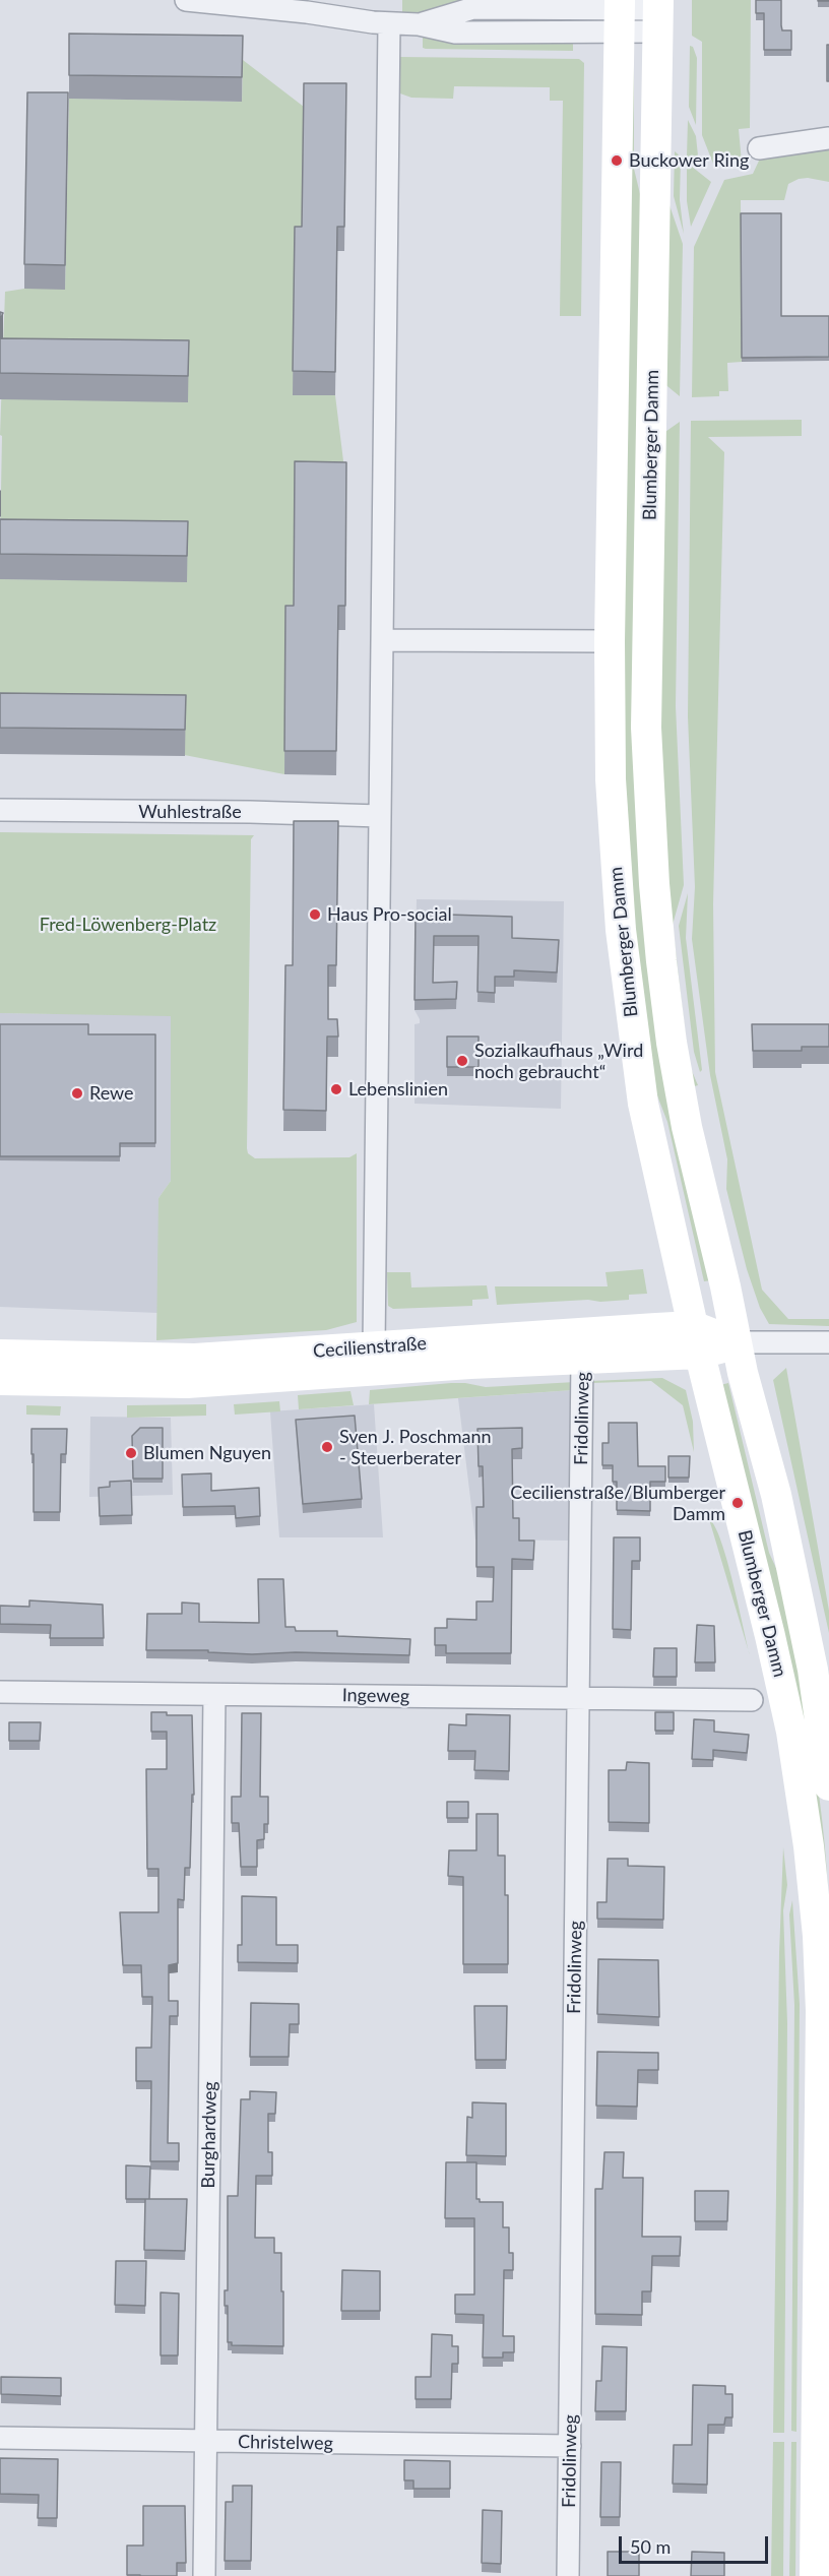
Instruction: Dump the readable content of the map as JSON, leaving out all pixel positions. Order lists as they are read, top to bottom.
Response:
{
  "streets": {
    "main road": ["Blumberger Damm", "Cecilienstraße"],
    "street": [
      "Wuhlestraße",
      "Fridolinweg",
      "Ingeweg",
      "Burghardweg",
      "Christelweg"
    ]
  },
  "crossings": [
    ["Blumberger Damm", "Cecilienstraße"],
    ["Cecilienstraße", "Fridolinweg"],
    ["Fridolinweg", "Ingeweg"],
    ["Fridolinweg", "Christelweg"],
    ["Ingeweg", "Burghardweg"],
    ["Burghardweg", "Christelweg"]
  ],
  "parks": ["Fred-Löwenberg-Platz"],
  "places": [
    "Buckower Ring",
    "Haus Pro-social",
    "Sozialkaufhaus „Wird noch gebraucht“",
    "Lebenslinien",
    "Rewe",
    "Sven J. Poschmann - Steuerberater",
    "Blumen Nguyen",
    "Cecilienstraße/Blumberger Damm"
  ],
  "scale_bar": "50 m"
}
